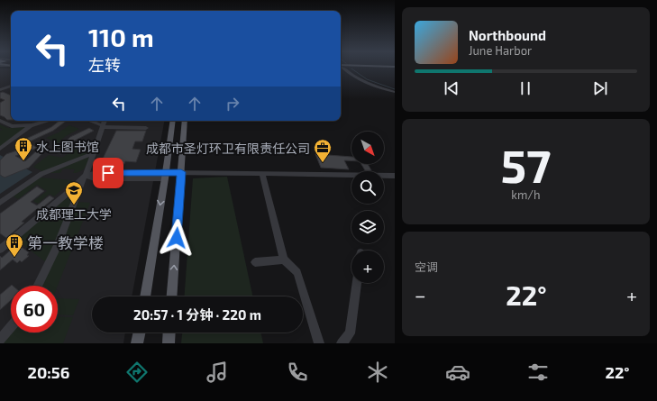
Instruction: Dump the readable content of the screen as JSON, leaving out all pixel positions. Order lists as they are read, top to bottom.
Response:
{
  "places": {
    "building": ["水上图书馆", "第一教学楼"],
    "office": ["成都市圣灯环卫有限责任公司"],
    "school or university": ["成都理工大学"]
  },
  "north": "bottom right",
  "page": {
    "turn": ["110 m", "左转"],
    "song": ["Northbound", "June Harbor"],
    "tile": [
      ["57", "km/h"],
      "空调"
    ],
    "map_buttons": "+",
    "heat": ["−", "22°", "+"],
    "limit": "60",
    "trip": "20:57 · 1 分钟 · 220 m",
    "tabs": ["20:56", "22°"]
  }
}
